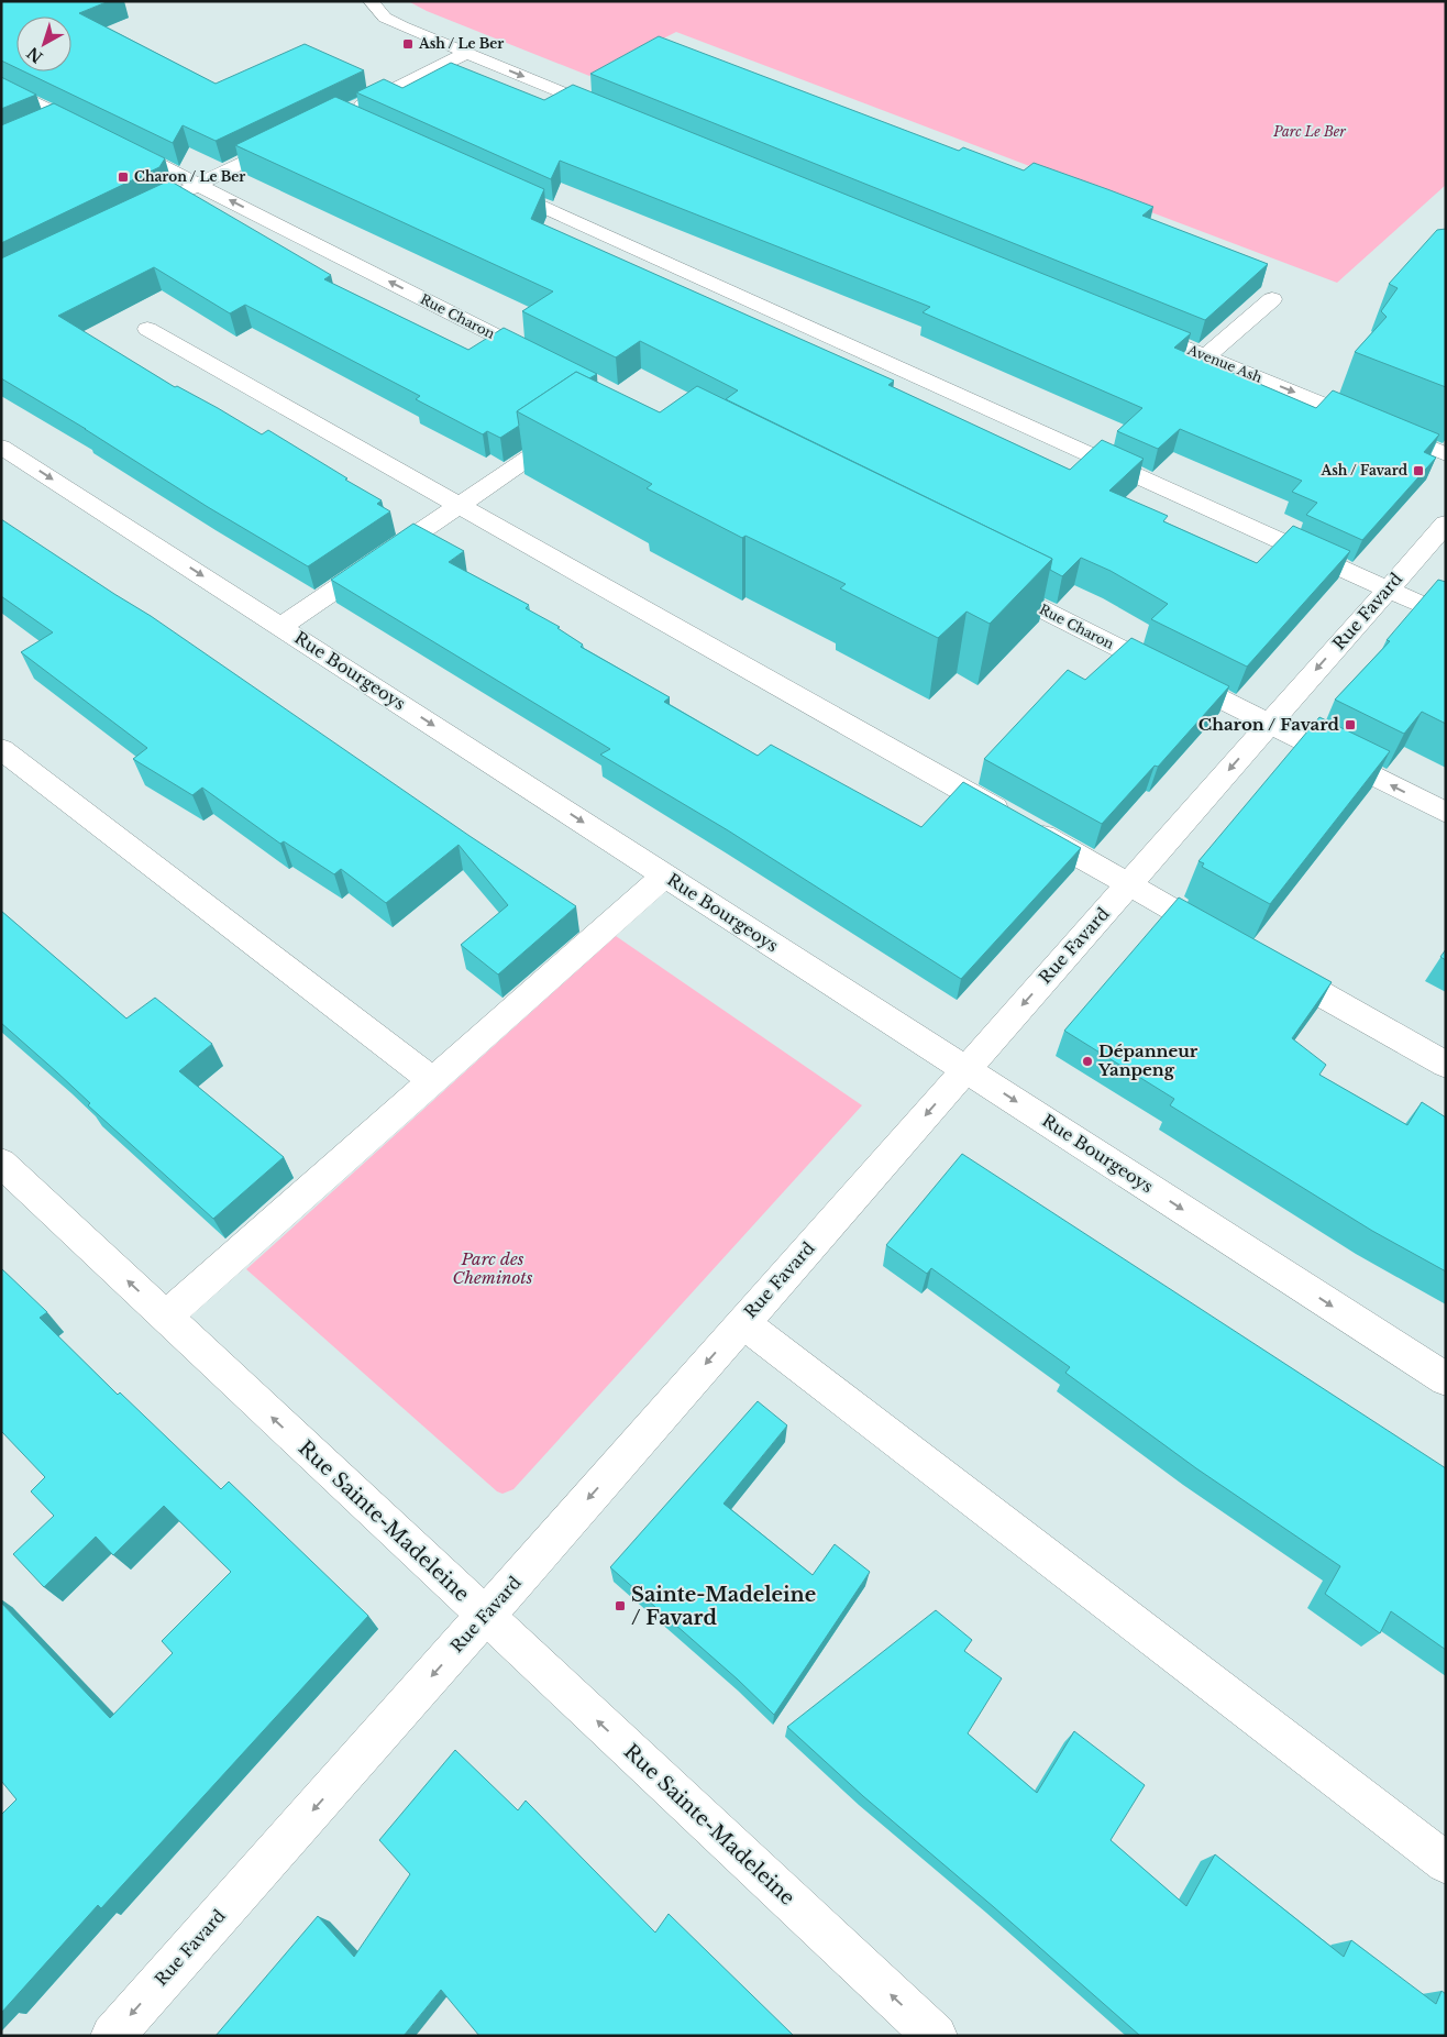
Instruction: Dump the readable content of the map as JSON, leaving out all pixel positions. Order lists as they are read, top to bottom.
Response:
{
  "streets": {
    "street": [
      "Rue Charon",
      "Avenue Ash",
      "Rue Favard",
      "Rue Bourgeoys",
      "Rue Sainte-Madeleine"
    ]
  },
  "crossings": [
    ["Rue Charon", "Rue Favard"],
    ["Rue Favard", "Rue Bourgeoys"],
    ["Rue Favard", "Rue Sainte-Madeleine"]
  ],
  "one_way": ["Rue Favard", "Rue Sainte-Madeleine"],
  "parks": ["Parc Le Ber", "Parc des Cheminots"],
  "places": {
    "transit": [
      "Ash / Le Ber",
      "Charon / Le Ber",
      "Ash / Favard",
      "Charon / Favard",
      "Sainte-Madeleine / Favard"
    ],
    "other": ["Dépanneur Yanpeng"]
  },
  "north": "bottom left"
}
